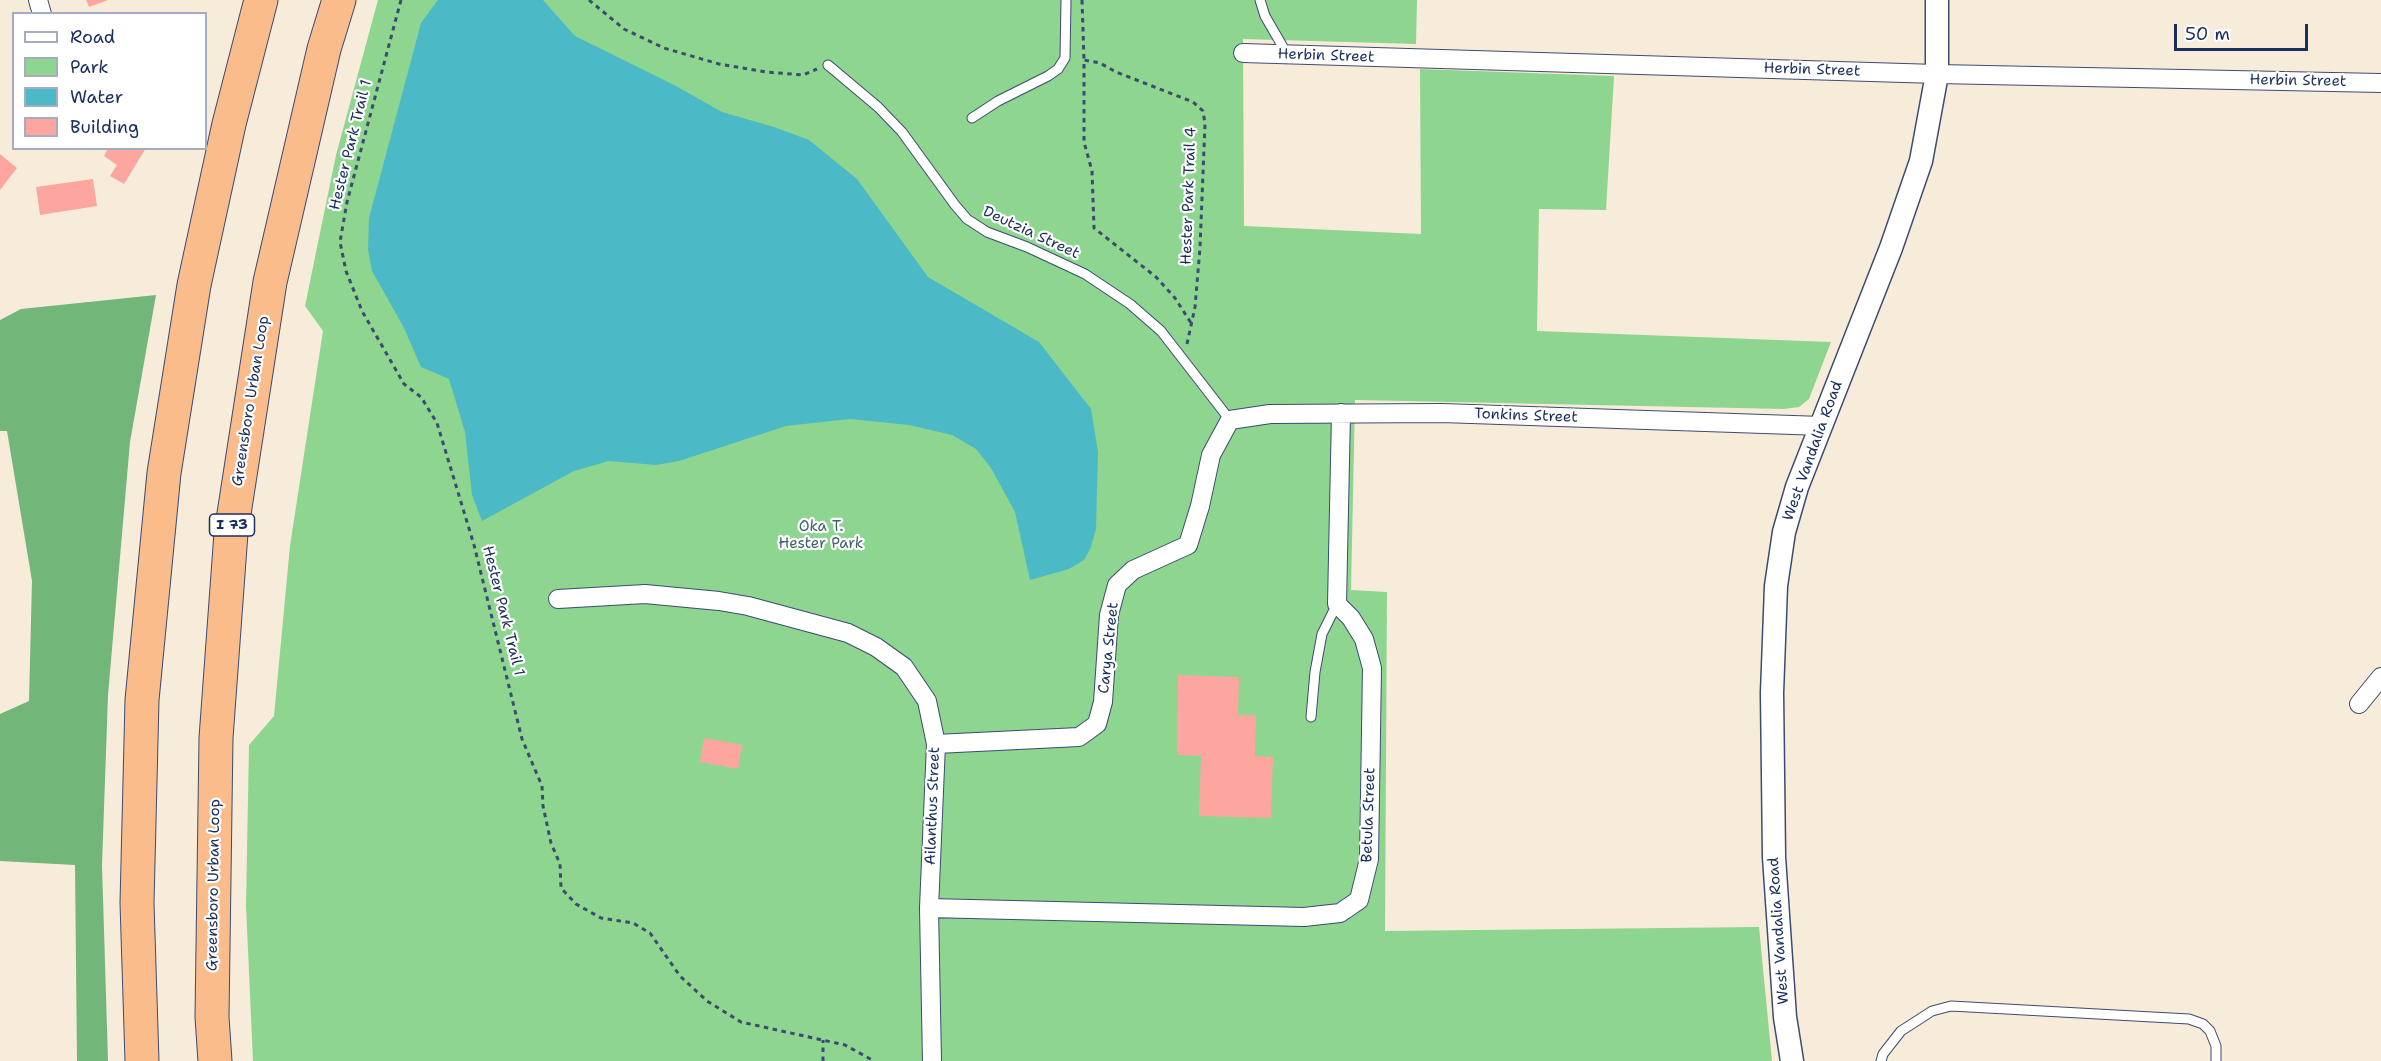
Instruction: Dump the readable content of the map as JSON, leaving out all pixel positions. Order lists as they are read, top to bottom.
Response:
{
  "streets": {
    "highway": ["Greensboro Urban Loop", "I 73"],
    "street": [
      "Herbin Street",
      "Tonkins Street",
      "West Vandalia Road",
      "Carya Street",
      "Ailanthus Street",
      "Betula Street"
    ],
    "lane": ["Deutzia Street"],
    "path": ["Hester Park Trail 1", "Hester Park Trail 4"]
  },
  "crossings": [
    ["Herbin Street", "West Vandalia Road"],
    ["Hester Park Trail 4", "Deutzia Street"],
    ["Deutzia Street", "Tonkins Street"],
    ["Deutzia Street", "Carya Street"],
    ["Tonkins Street", "West Vandalia Road"],
    ["Tonkins Street", "Carya Street"],
    ["Carya Street", "Ailanthus Street"],
    ["Ailanthus Street", "Betula Street"]
  ],
  "parks": ["Oka T. Hester Park"],
  "legend": [
    "Road",
    "Park",
    "Water",
    "Building"
  ],
  "scale_bar": "50 m"
}
